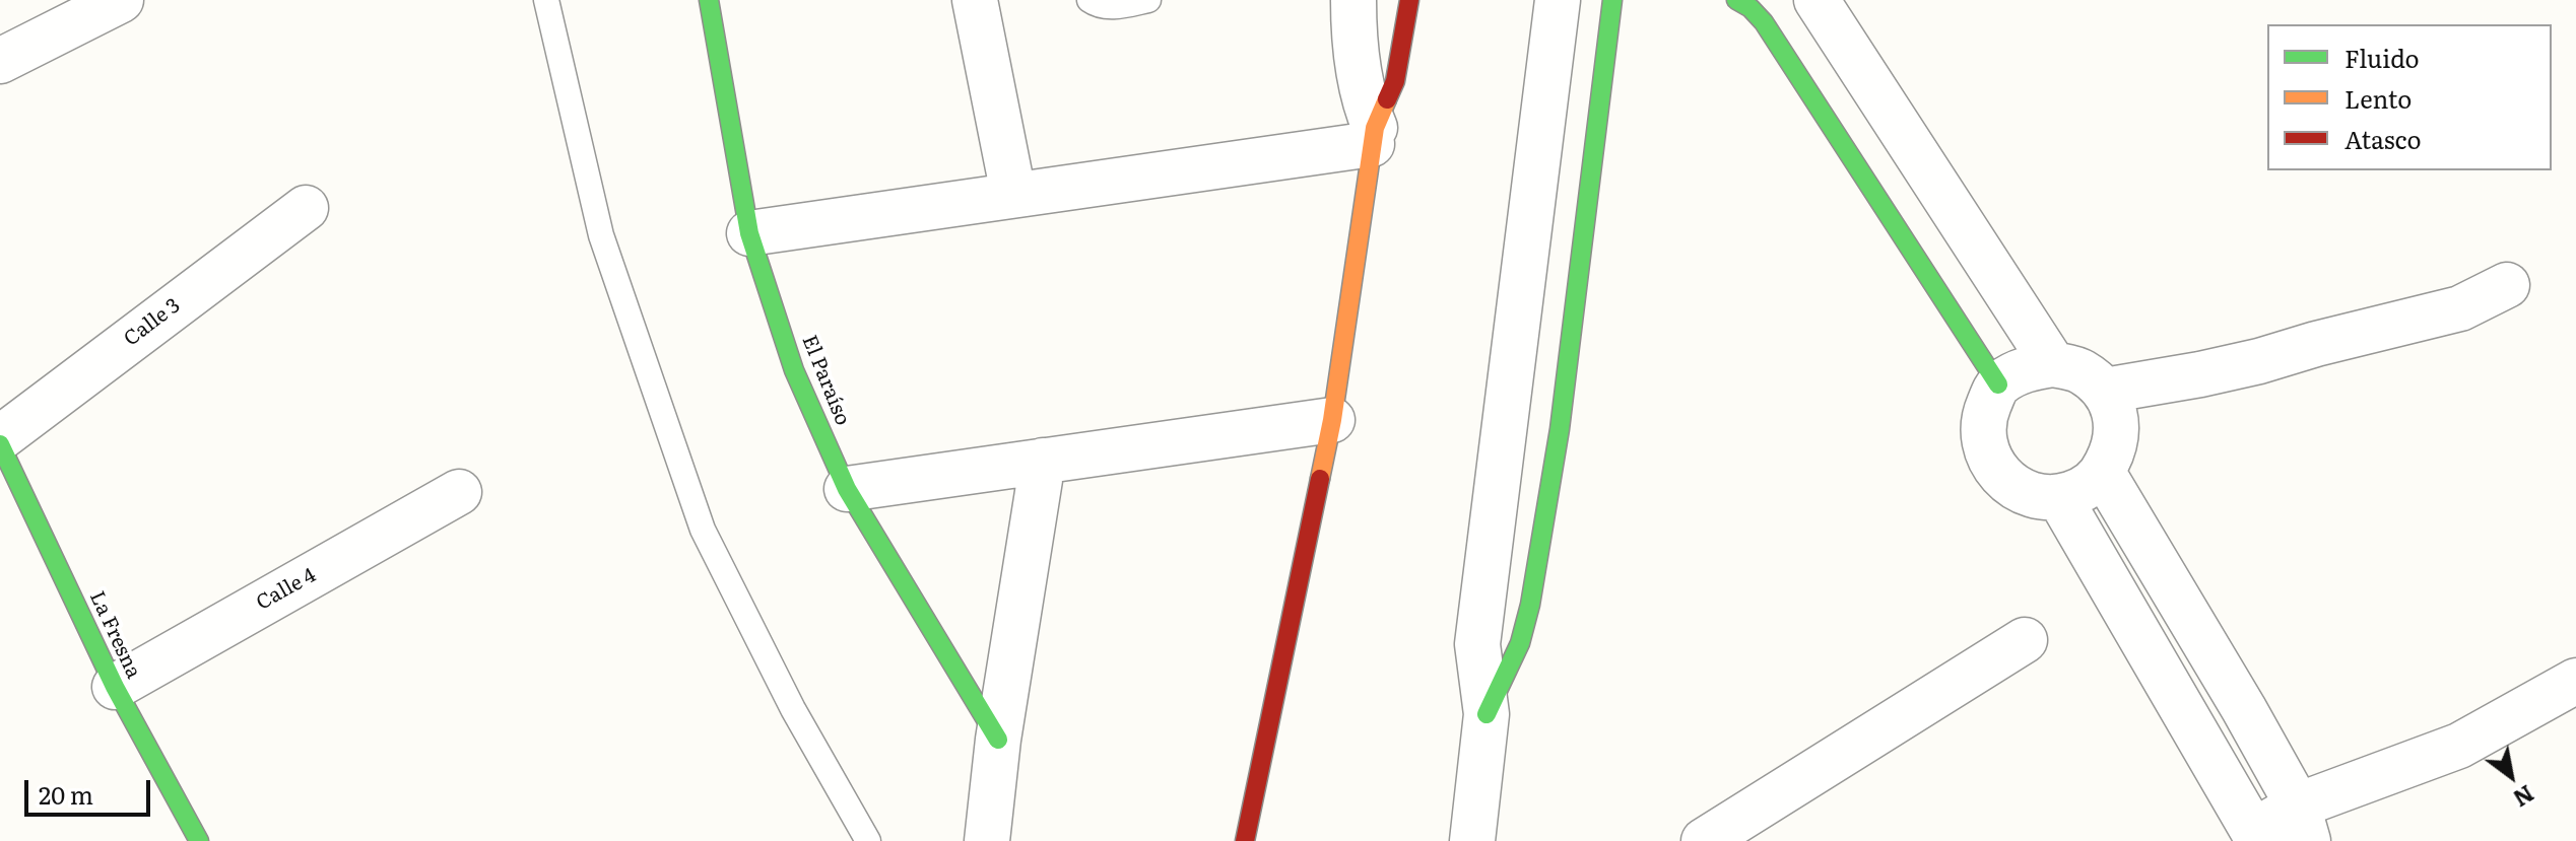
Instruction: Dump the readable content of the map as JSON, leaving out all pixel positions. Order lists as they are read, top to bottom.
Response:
{
  "streets": {
    "street": [
      "Calle 3",
      "El Paraíso",
      "Calle 4",
      "La Fresna"
    ]
  },
  "crossings": [
    ["Calle 3", "La Fresna"],
    ["Calle 4", "La Fresna"]
  ],
  "legend": ["Fluido", "Lento", "Atasco"],
  "scale_bar": "20 m",
  "north": "bottom right"
}
